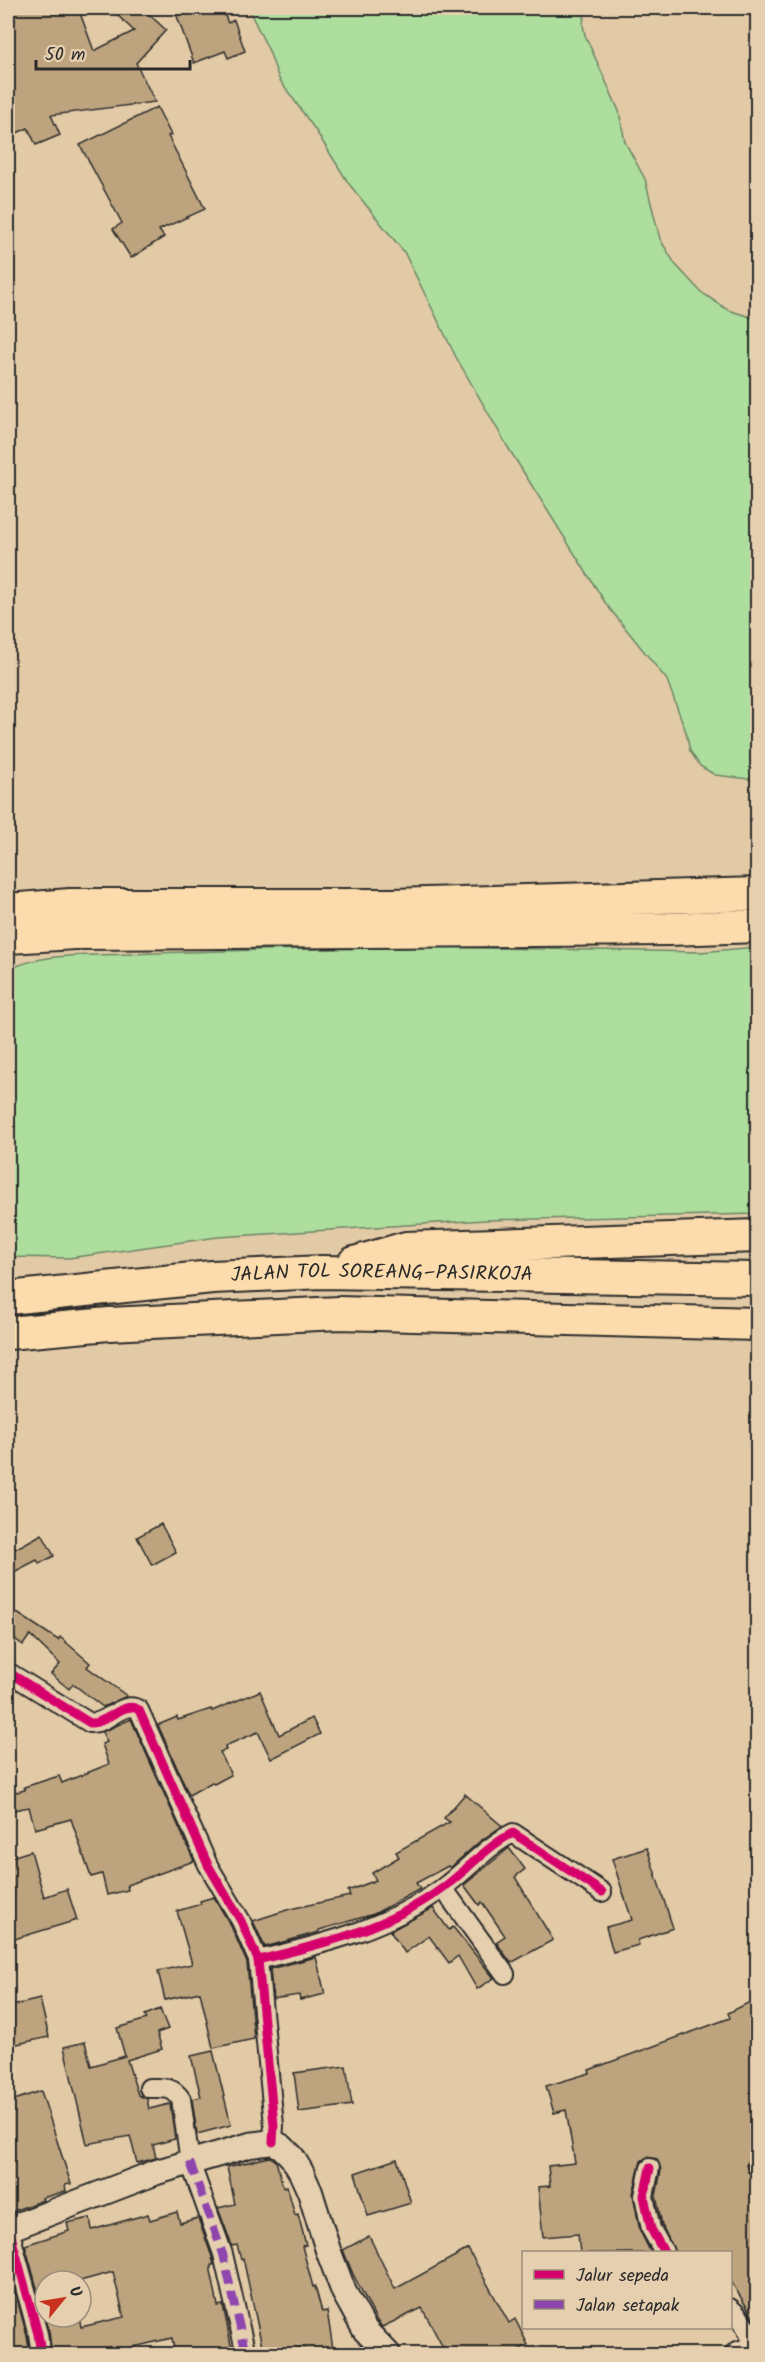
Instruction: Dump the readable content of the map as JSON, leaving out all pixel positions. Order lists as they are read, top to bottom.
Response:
{
  "streets": {
    "highway": ["JALAN TOL SOREANG–PASIRKOJA"]
  },
  "legend": ["Jalur sepeda", "Jalan setapak"],
  "scale_bar": "50 m",
  "north": "top right"
}
